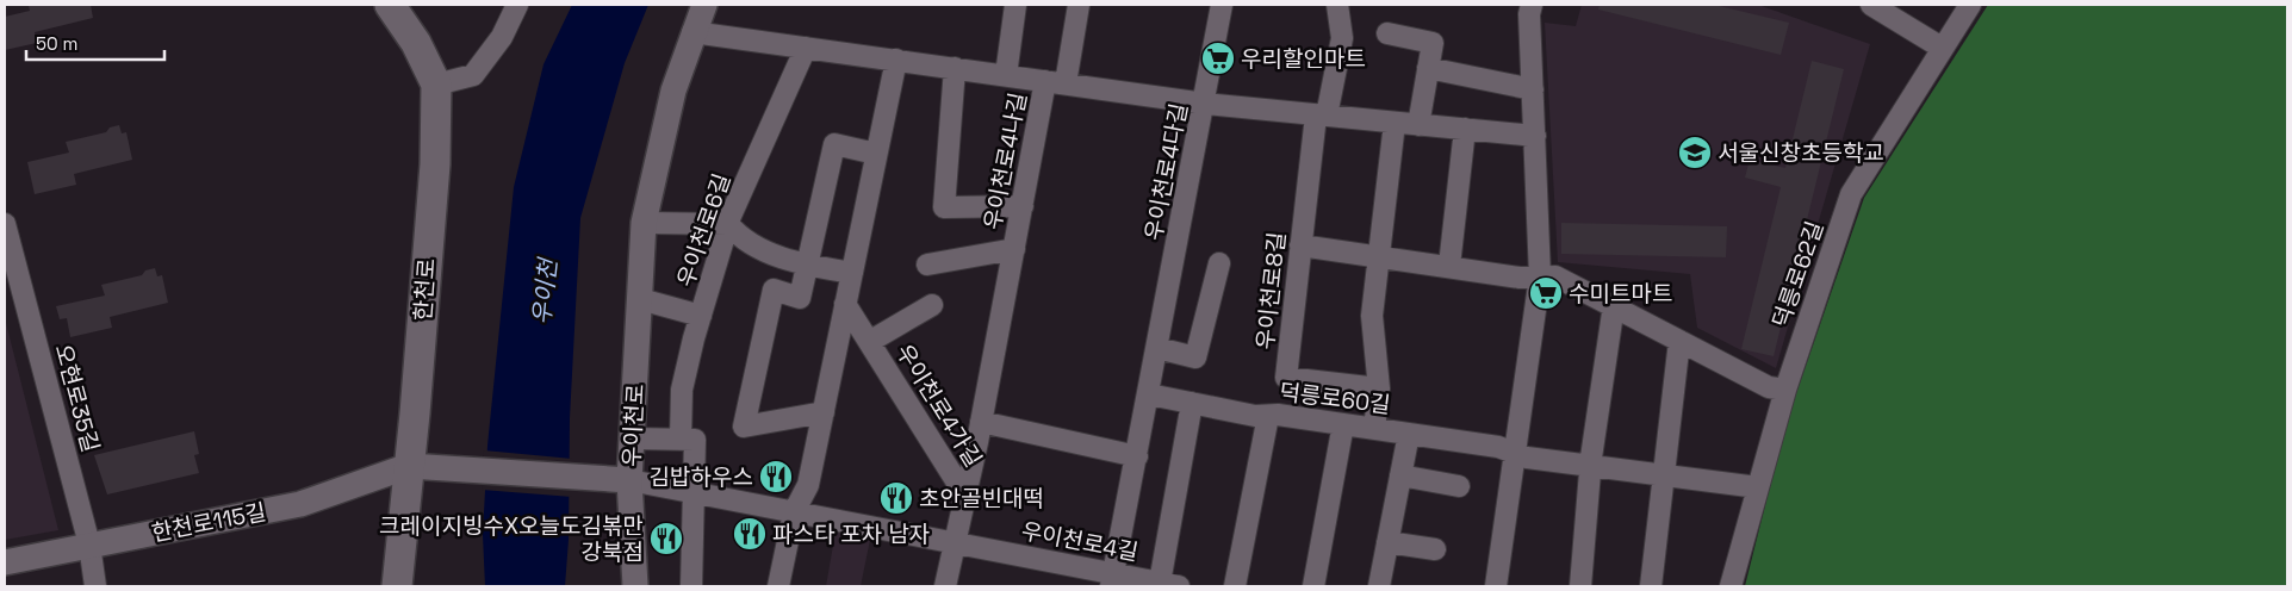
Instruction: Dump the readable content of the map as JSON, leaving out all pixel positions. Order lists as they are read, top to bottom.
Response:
{
  "streets": {
    "main road": ["한천로"],
    "street": [
      "우이천로4나길",
      "우이천로4다길",
      "우이천로6길",
      "덕릉로62길",
      "우이천로8길",
      "오현로35길",
      "덕릉로60길",
      "우이천로4가길",
      "우이천로",
      "한천로115길",
      "우이천로4길"
    ]
  },
  "crossings": [
    ["우이천로4나길", "우이천로4가길"],
    ["우이천로4나길", "우이천로4길"],
    ["우이천로4다길", "덕릉로60길"],
    ["우이천로4다길", "우이천로4길"],
    ["덕릉로62길", "덕릉로60길"],
    ["한천로", "한천로115길"],
    ["오현로35길", "한천로115길"],
    ["덕릉로60길", "우이천로4길"],
    ["우이천로", "우이천로4길"]
  ],
  "water": ["우이천"],
  "places": {
    "supermarket": ["우리할인마트", "수미트마트"],
    "school or university": ["서울신창초등학교"],
    "restaurant": [
      "김밥하우스",
      "초안골빈대떡",
      "파스타 포차 남자",
      "크레이지빙수X오늘도김볶만 강북점"
    ]
  },
  "scale_bar": "50 m"
}
